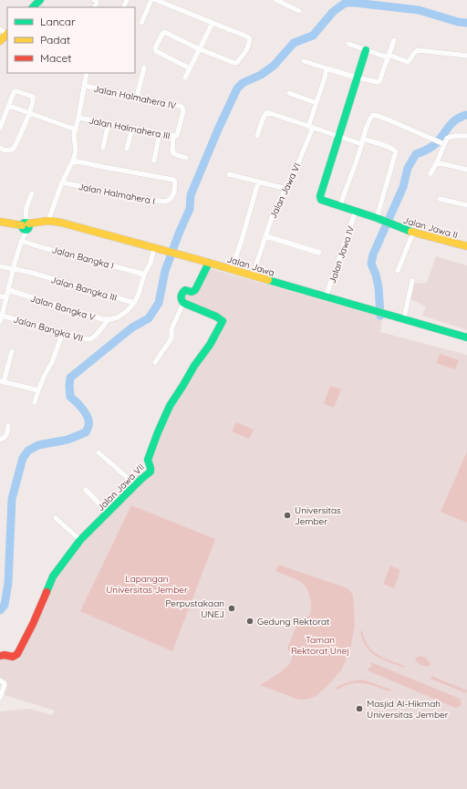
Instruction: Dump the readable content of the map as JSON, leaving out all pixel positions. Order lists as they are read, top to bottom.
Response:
{
  "streets": {
    "street": [
      "Jalan Halmahera IV",
      "Jalan Halmahera III",
      "Jalan Jawa VI",
      "Jalan Halmahera I",
      "Jalan Jawa II",
      "Jalan Jawa IV",
      "Jalan Bangka I",
      "Jalan Jawa",
      "Jalan Bangka III",
      "Jalan Bangka V",
      "Jalan Bangka VII",
      "Jalan Jawa VII"
    ]
  },
  "crossings": [
    ["Jalan Halmahera IV", "Jalan Halmahera III"],
    ["Jalan Jawa VI", "Jalan Jawa"],
    ["Jalan Jawa II", "Jalan Jawa IV"],
    ["Jalan Jawa IV", "Jalan Jawa"],
    ["Jalan Bangka III", "Jalan Bangka V"],
    ["Jalan Bangka V", "Jalan Bangka VII"]
  ],
  "parks": ["Lapangan Universitas Jember", "Taman Rektorat Unej"],
  "places": [
    "Universitas Jember",
    "Perpustakaan UNEJ",
    "Gedung Rektorat",
    "Masjid Al-Hikmah Universitas Jember"
  ],
  "legend": ["Lancar", "Padat", "Macet"]
}
